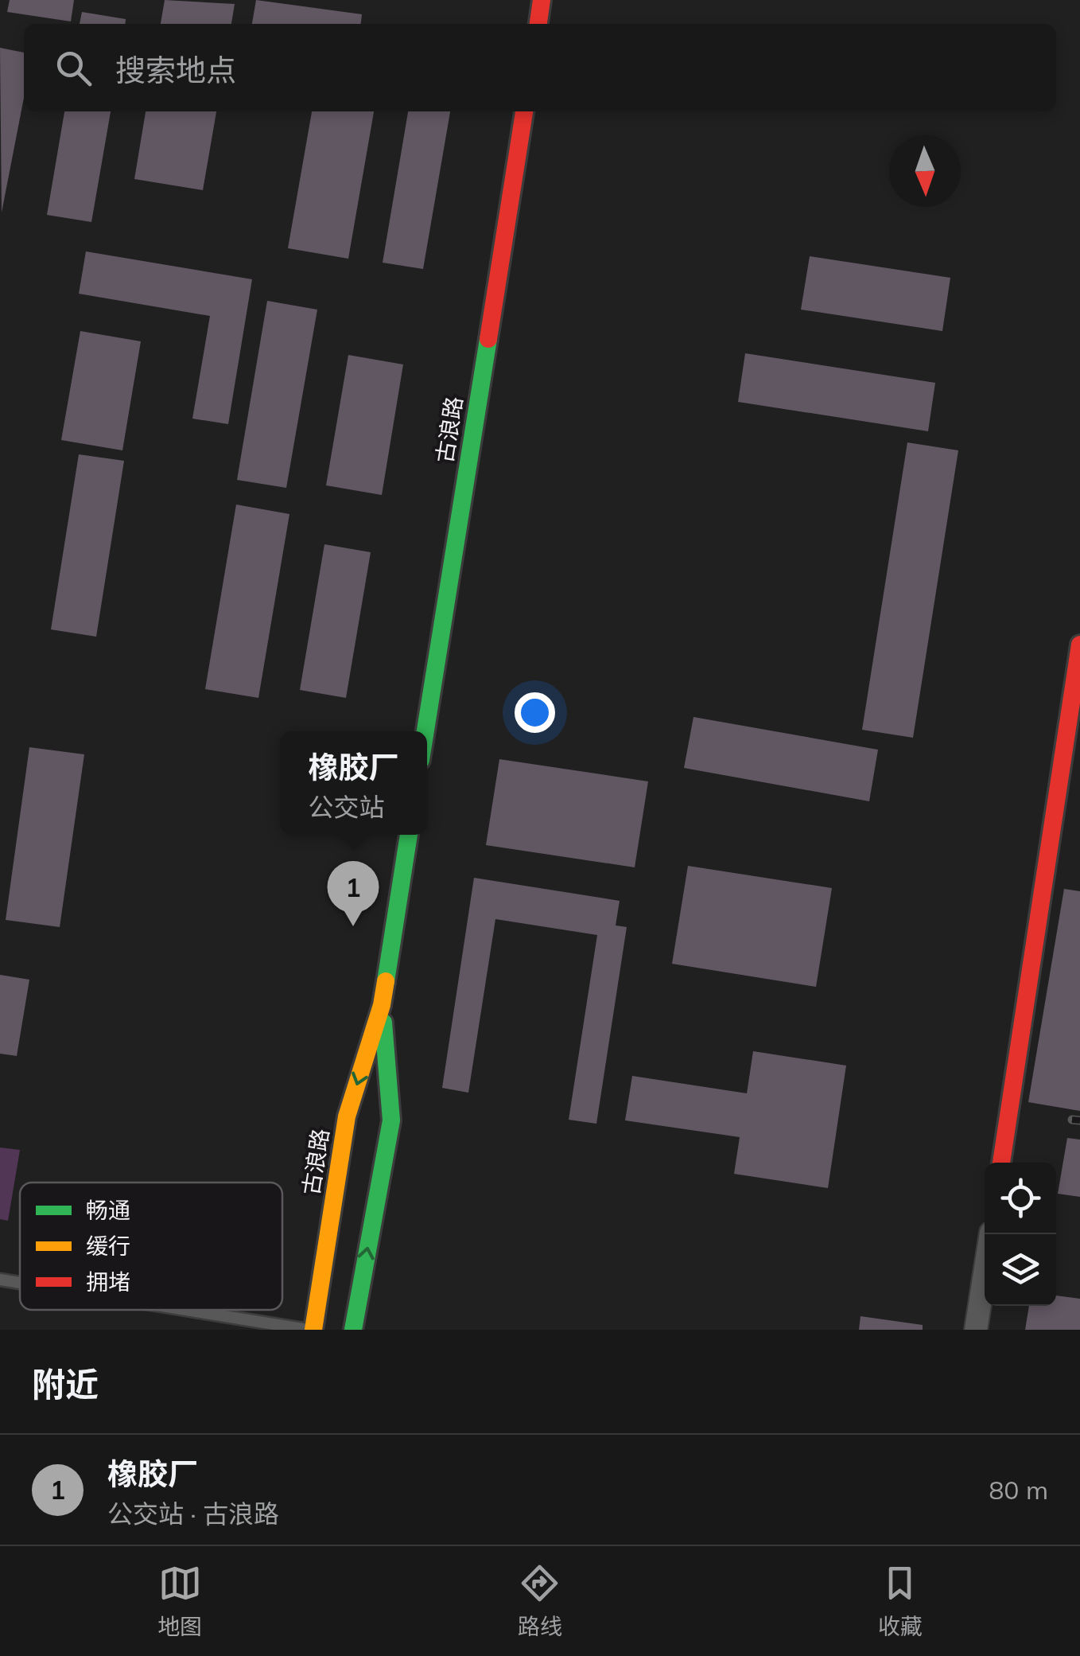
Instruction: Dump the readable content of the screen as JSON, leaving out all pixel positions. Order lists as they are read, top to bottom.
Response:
{
  "streets": {
    "main road": ["古浪路"]
  },
  "legend": ["畅通", "缓行", "拥堵"],
  "north": "bottom",
  "page": {
    "search": "搜索地点",
    "popup": ["橡胶厂", "公交站"],
    "pins": "1",
    "heading": "附近",
    "list": [
      {
        "mark": "1",
        "name": "橡胶厂",
        "note": "公交站 · 古浪路",
        "value": "80 m"
      }
    ],
    "nav": ["地图", "路线", "收藏"]
  }
}
